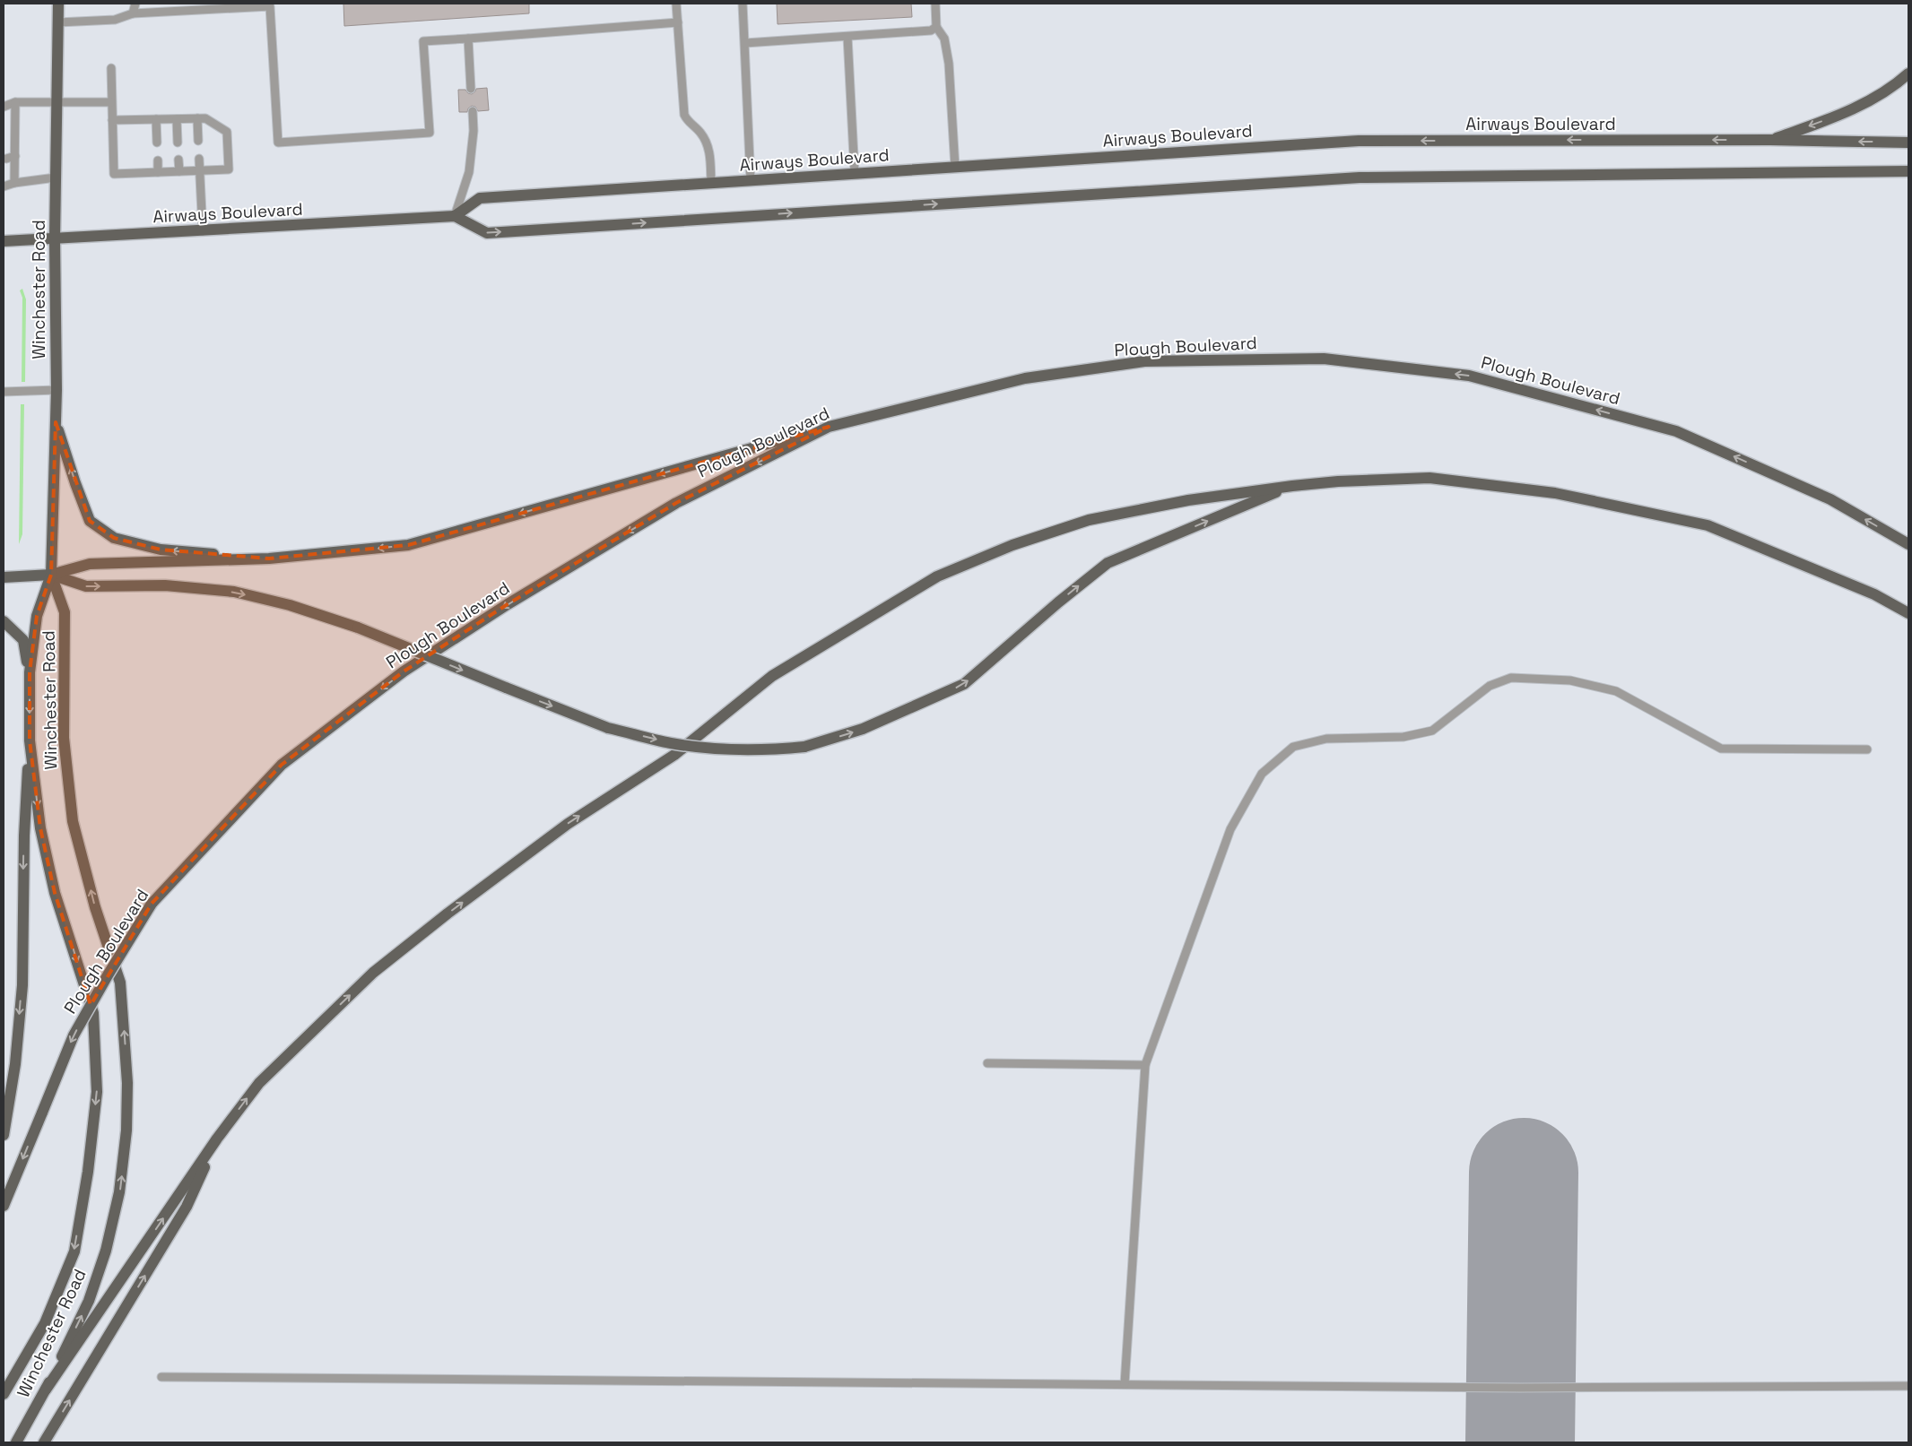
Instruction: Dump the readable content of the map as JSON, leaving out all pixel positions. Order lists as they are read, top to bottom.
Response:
{
  "streets": {
    "main road": ["Airways Boulevard", "Winchester Road", "Plough Boulevard"]
  },
  "crossings": [
    ["Airways Boulevard", "Winchester Road"]
  ],
  "one_way": ["Plough Boulevard"]
}
